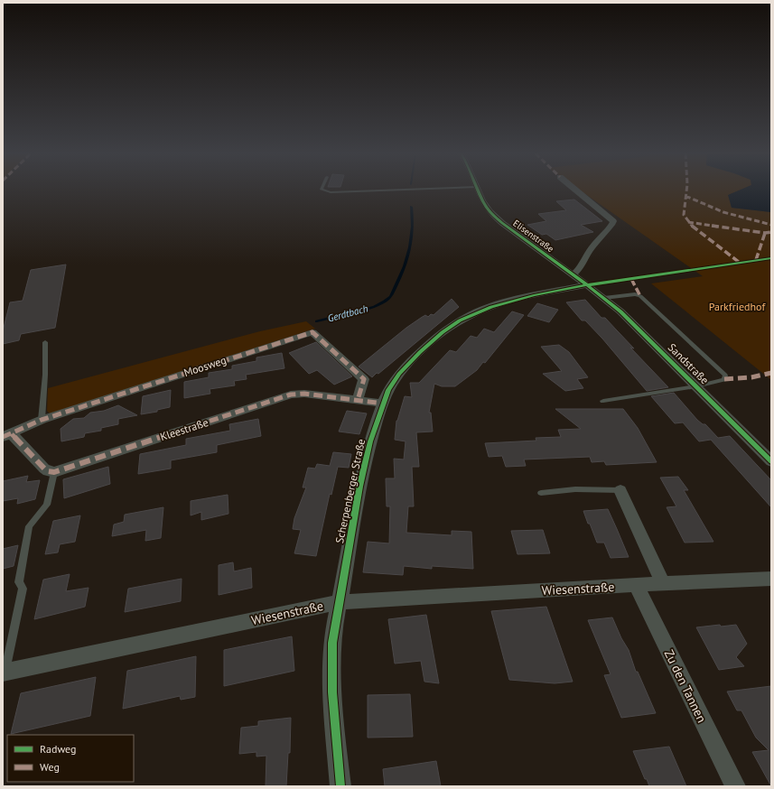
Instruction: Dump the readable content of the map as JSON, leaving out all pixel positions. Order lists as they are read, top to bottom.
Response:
{
  "streets": {
    "street": [
      "Elisenstraße",
      "Sandstraße",
      "Moosweg",
      "Kleestraße",
      "Scherpenberger Straße",
      "Wiesenstraße",
      "Zu den Tannen"
    ]
  },
  "crossings": [
    ["Elisenstraße", "Sandstraße"],
    ["Elisenstraße", "Scherpenberger Straße"],
    ["Sandstraße", "Scherpenberger Straße"],
    ["Moosweg", "Kleestraße"],
    ["Kleestraße", "Scherpenberger Straße"],
    ["Scherpenberger Straße", "Wiesenstraße"],
    ["Wiesenstraße", "Zu den Tannen"]
  ],
  "water": ["Gerdtbach"],
  "parks": ["Parkfriedhof"],
  "legend": ["Radweg", "Weg"]
}
